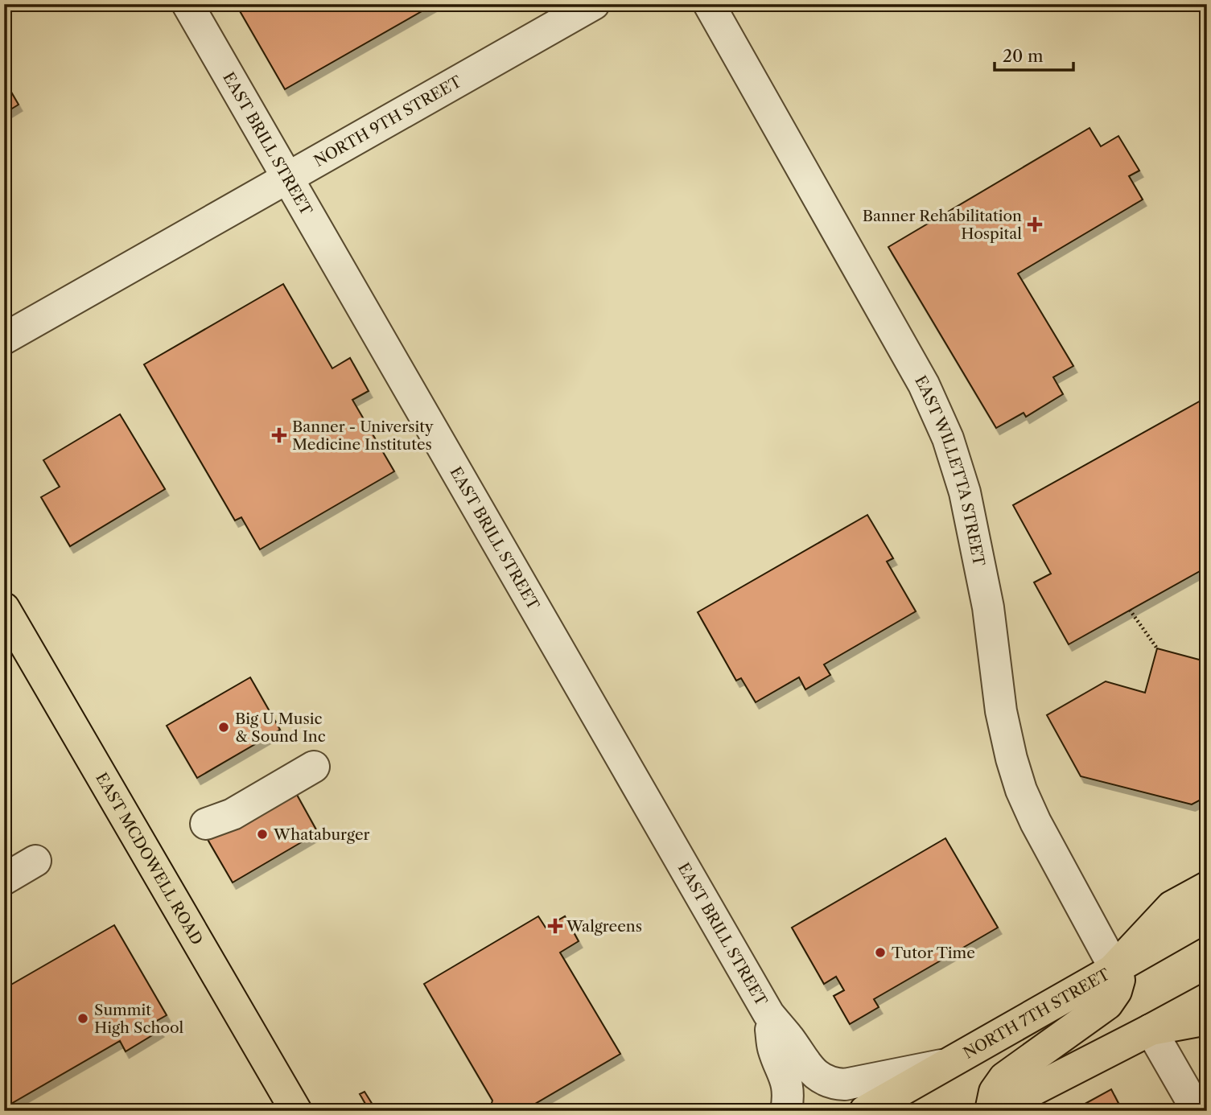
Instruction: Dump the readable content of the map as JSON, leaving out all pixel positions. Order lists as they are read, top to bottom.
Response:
{
  "streets": {
    "main road": ["EAST MCDOWELL ROAD", "NORTH 7TH STREET"],
    "street": ["NORTH 9TH STREET", "EAST BRILL STREET", "EAST WILLETTA STREET"]
  },
  "crossings": [
    ["NORTH 9TH STREET", "EAST BRILL STREET"],
    ["EAST BRILL STREET", "NORTH 7TH STREET"],
    ["EAST WILLETTA STREET", "NORTH 7TH STREET"]
  ],
  "places": {
    "health": ["Banner Rehabilitation Hospital", "Banner - University Medicine Institutes", "Walgreens"],
    "other": [
      "Big U Music & Sound Inc",
      "Whataburger",
      "Tutor Time",
      "Summit High School"
    ]
  },
  "scale_bar": "20 m"
}
